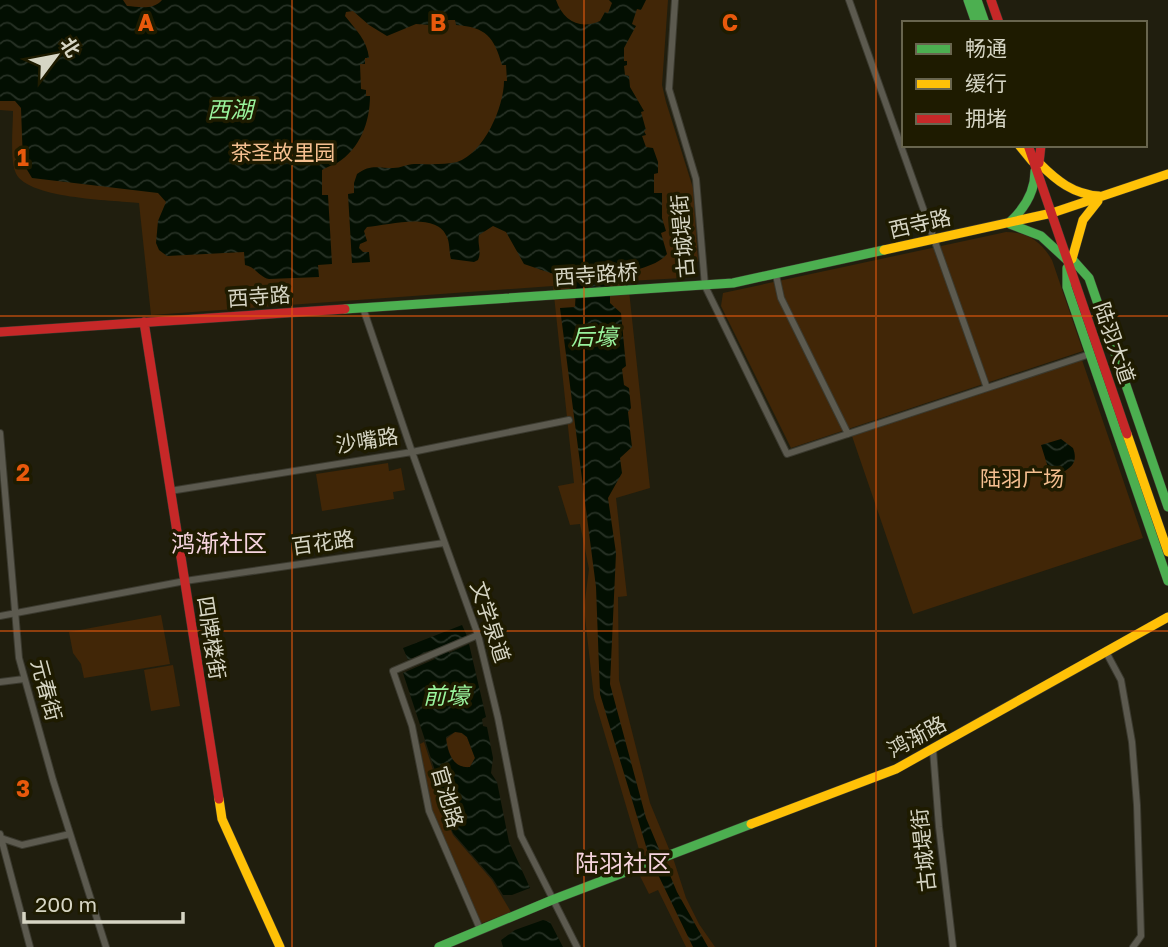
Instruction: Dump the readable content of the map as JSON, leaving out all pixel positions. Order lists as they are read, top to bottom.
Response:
{
  "streets": {
    "street": [
      "西寺路",
      "古城堤街",
      "西寺路桥",
      "陆羽大道",
      "沙嘴路",
      "百花路",
      "文学泉道",
      "四牌楼街",
      "元春街",
      "鸿渐路",
      "官池路"
    ]
  },
  "crossings": [
    ["西寺路", "古城堤街"],
    ["西寺路", "西寺路桥"],
    ["西寺路", "陆羽大道"],
    ["西寺路", "文学泉道"],
    ["西寺路", "四牌楼街"],
    ["古城堤街", "鸿渐路"],
    ["沙嘴路", "文学泉道"],
    ["沙嘴路", "四牌楼街"],
    ["百花路", "文学泉道"],
    ["百花路", "四牌楼街"],
    ["百花路", "元春街"],
    ["文学泉道", "鸿渐路"],
    ["文学泉道", "官池路"]
  ],
  "districts": ["鸿渐社区", "陆羽社区"],
  "water": ["西湖", "后壕", "前壕"],
  "parks": ["茶圣故里园", "陆羽广场"],
  "legend": ["畅通", "缓行", "拥堵"],
  "scale_bar": "200 m",
  "north": "top right",
  "grid": {
    "columns": ["A", "B", "C"],
    "rows": ["1", "2", "3"]
  }
}
